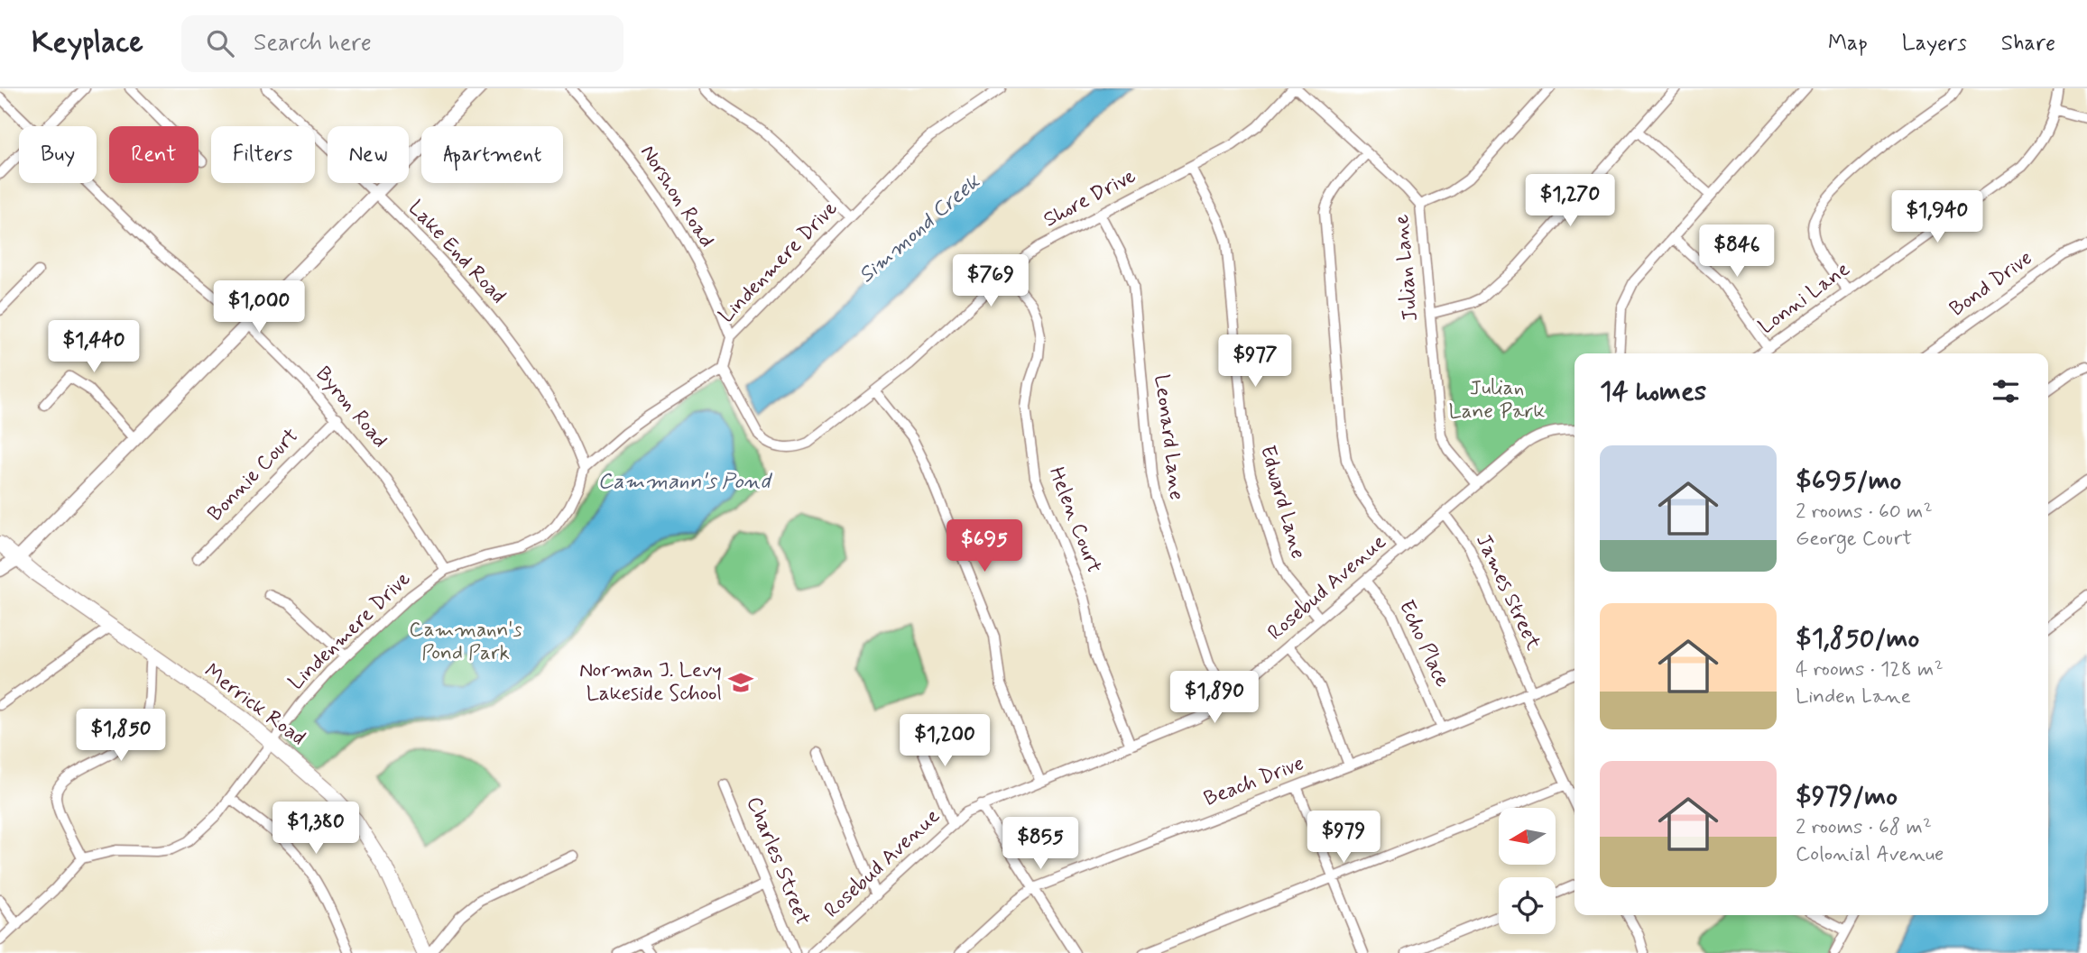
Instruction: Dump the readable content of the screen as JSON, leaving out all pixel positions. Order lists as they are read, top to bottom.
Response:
{
  "streets": {
    "main road": ["Merrick Road"],
    "street": [
      "Norshon Road",
      "Shore Drive",
      "Lake End Road",
      "Lindenmere Drive",
      "Julian Lane",
      "Bond Drive",
      "Lonni Lane",
      "Byron Road",
      "Leonard Lane",
      "Bonnie Court",
      "Edward Lane",
      "Helen Court",
      "Rosebud Avenue",
      "James Street",
      "Echo Place",
      "Beach Drive",
      "Charles Street"
    ]
  },
  "crossings": [
    ["Norshon Road", "Lindenmere Drive"],
    ["Shore Drive", "Lindenmere Drive"],
    ["Shore Drive", "Julian Lane"],
    ["Shore Drive", "Leonard Lane"],
    ["Shore Drive", "Edward Lane"],
    ["Shore Drive", "Helen Court"],
    ["Lake End Road", "Lindenmere Drive"],
    ["Lindenmere Drive", "Byron Road"],
    ["Lindenmere Drive", "Merrick Road"],
    ["Julian Lane", "Rosebud Avenue"],
    ["Byron Road", "Bonnie Court"],
    ["Leonard Lane", "Rosebud Avenue"],
    ["Edward Lane", "Rosebud Avenue"],
    ["Helen Court", "Rosebud Avenue"],
    ["Rosebud Avenue", "James Street"],
    ["Rosebud Avenue", "Echo Place"],
    ["James Street", "Beach Drive"],
    ["Echo Place", "Beach Drive"]
  ],
  "water": ["Simmond Creek", "Cammann's Pond"],
  "parks": ["Julian Lane Park", "Cammann's Pond Park"],
  "places": {
    "school or university": ["Norman J. Levy Lakeside School"]
  },
  "north": "left",
  "page": {
    "header": "Keyplace",
    "search": "Search here",
    "nav": ["Map", "Layers", "Share"],
    "chip": [
      "Buy",
      "Rent",
      "Filters",
      "New",
      "Apartment"
    ],
    "price": [
      "$1,270",
      "$1,940",
      "$846",
      "$769",
      "$1,000",
      "$1,440",
      "$977",
      "$695",
      "$1,890",
      "$1,850",
      "$1,200",
      "$1,380",
      "$979",
      "$855"
    ],
    "heading": "14 homes",
    "list": [
      {
        "name": "$695/mo",
        "note": "2 rooms · 60 m² · George Court"
      },
      {
        "name": "$1,850/mo",
        "note": "4 rooms · 128 m² · Linden Lane"
      },
      {
        "name": "$979/mo",
        "note": "2 rooms · 68 m² · Colonial Avenue"
      }
    ]
  }
}
